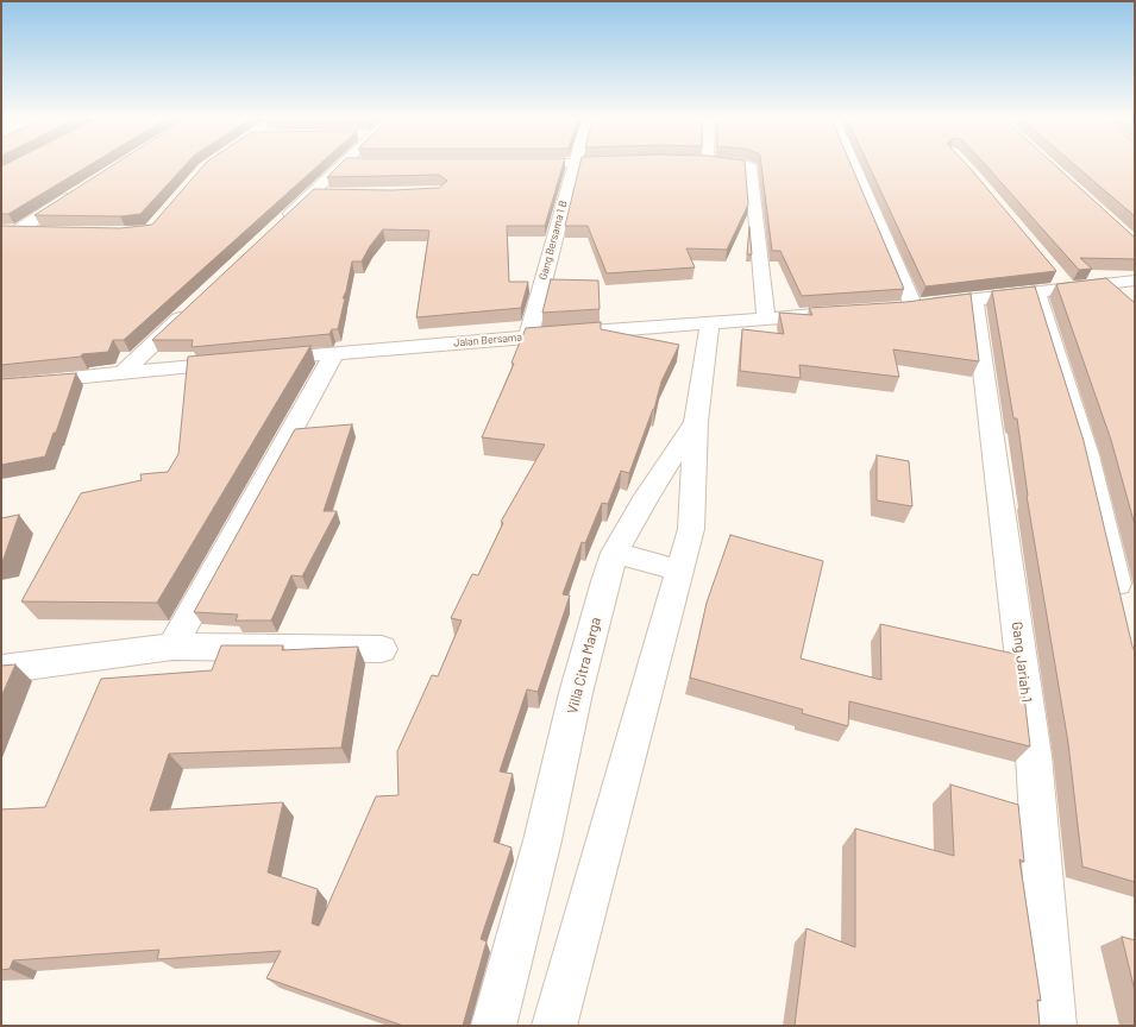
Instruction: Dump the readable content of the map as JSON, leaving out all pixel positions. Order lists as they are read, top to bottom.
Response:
{
  "streets": {
    "street": [
      "Gang Bersama 1 B",
      "Jalan Bersama",
      "Gang Jariah 1",
      "Villa Citra Marga"
    ]
  },
  "crossings": [
    ["Gang Bersama 1 B", "Jalan Bersama"],
    ["Jalan Bersama", "Villa Citra Marga"]
  ]
}
